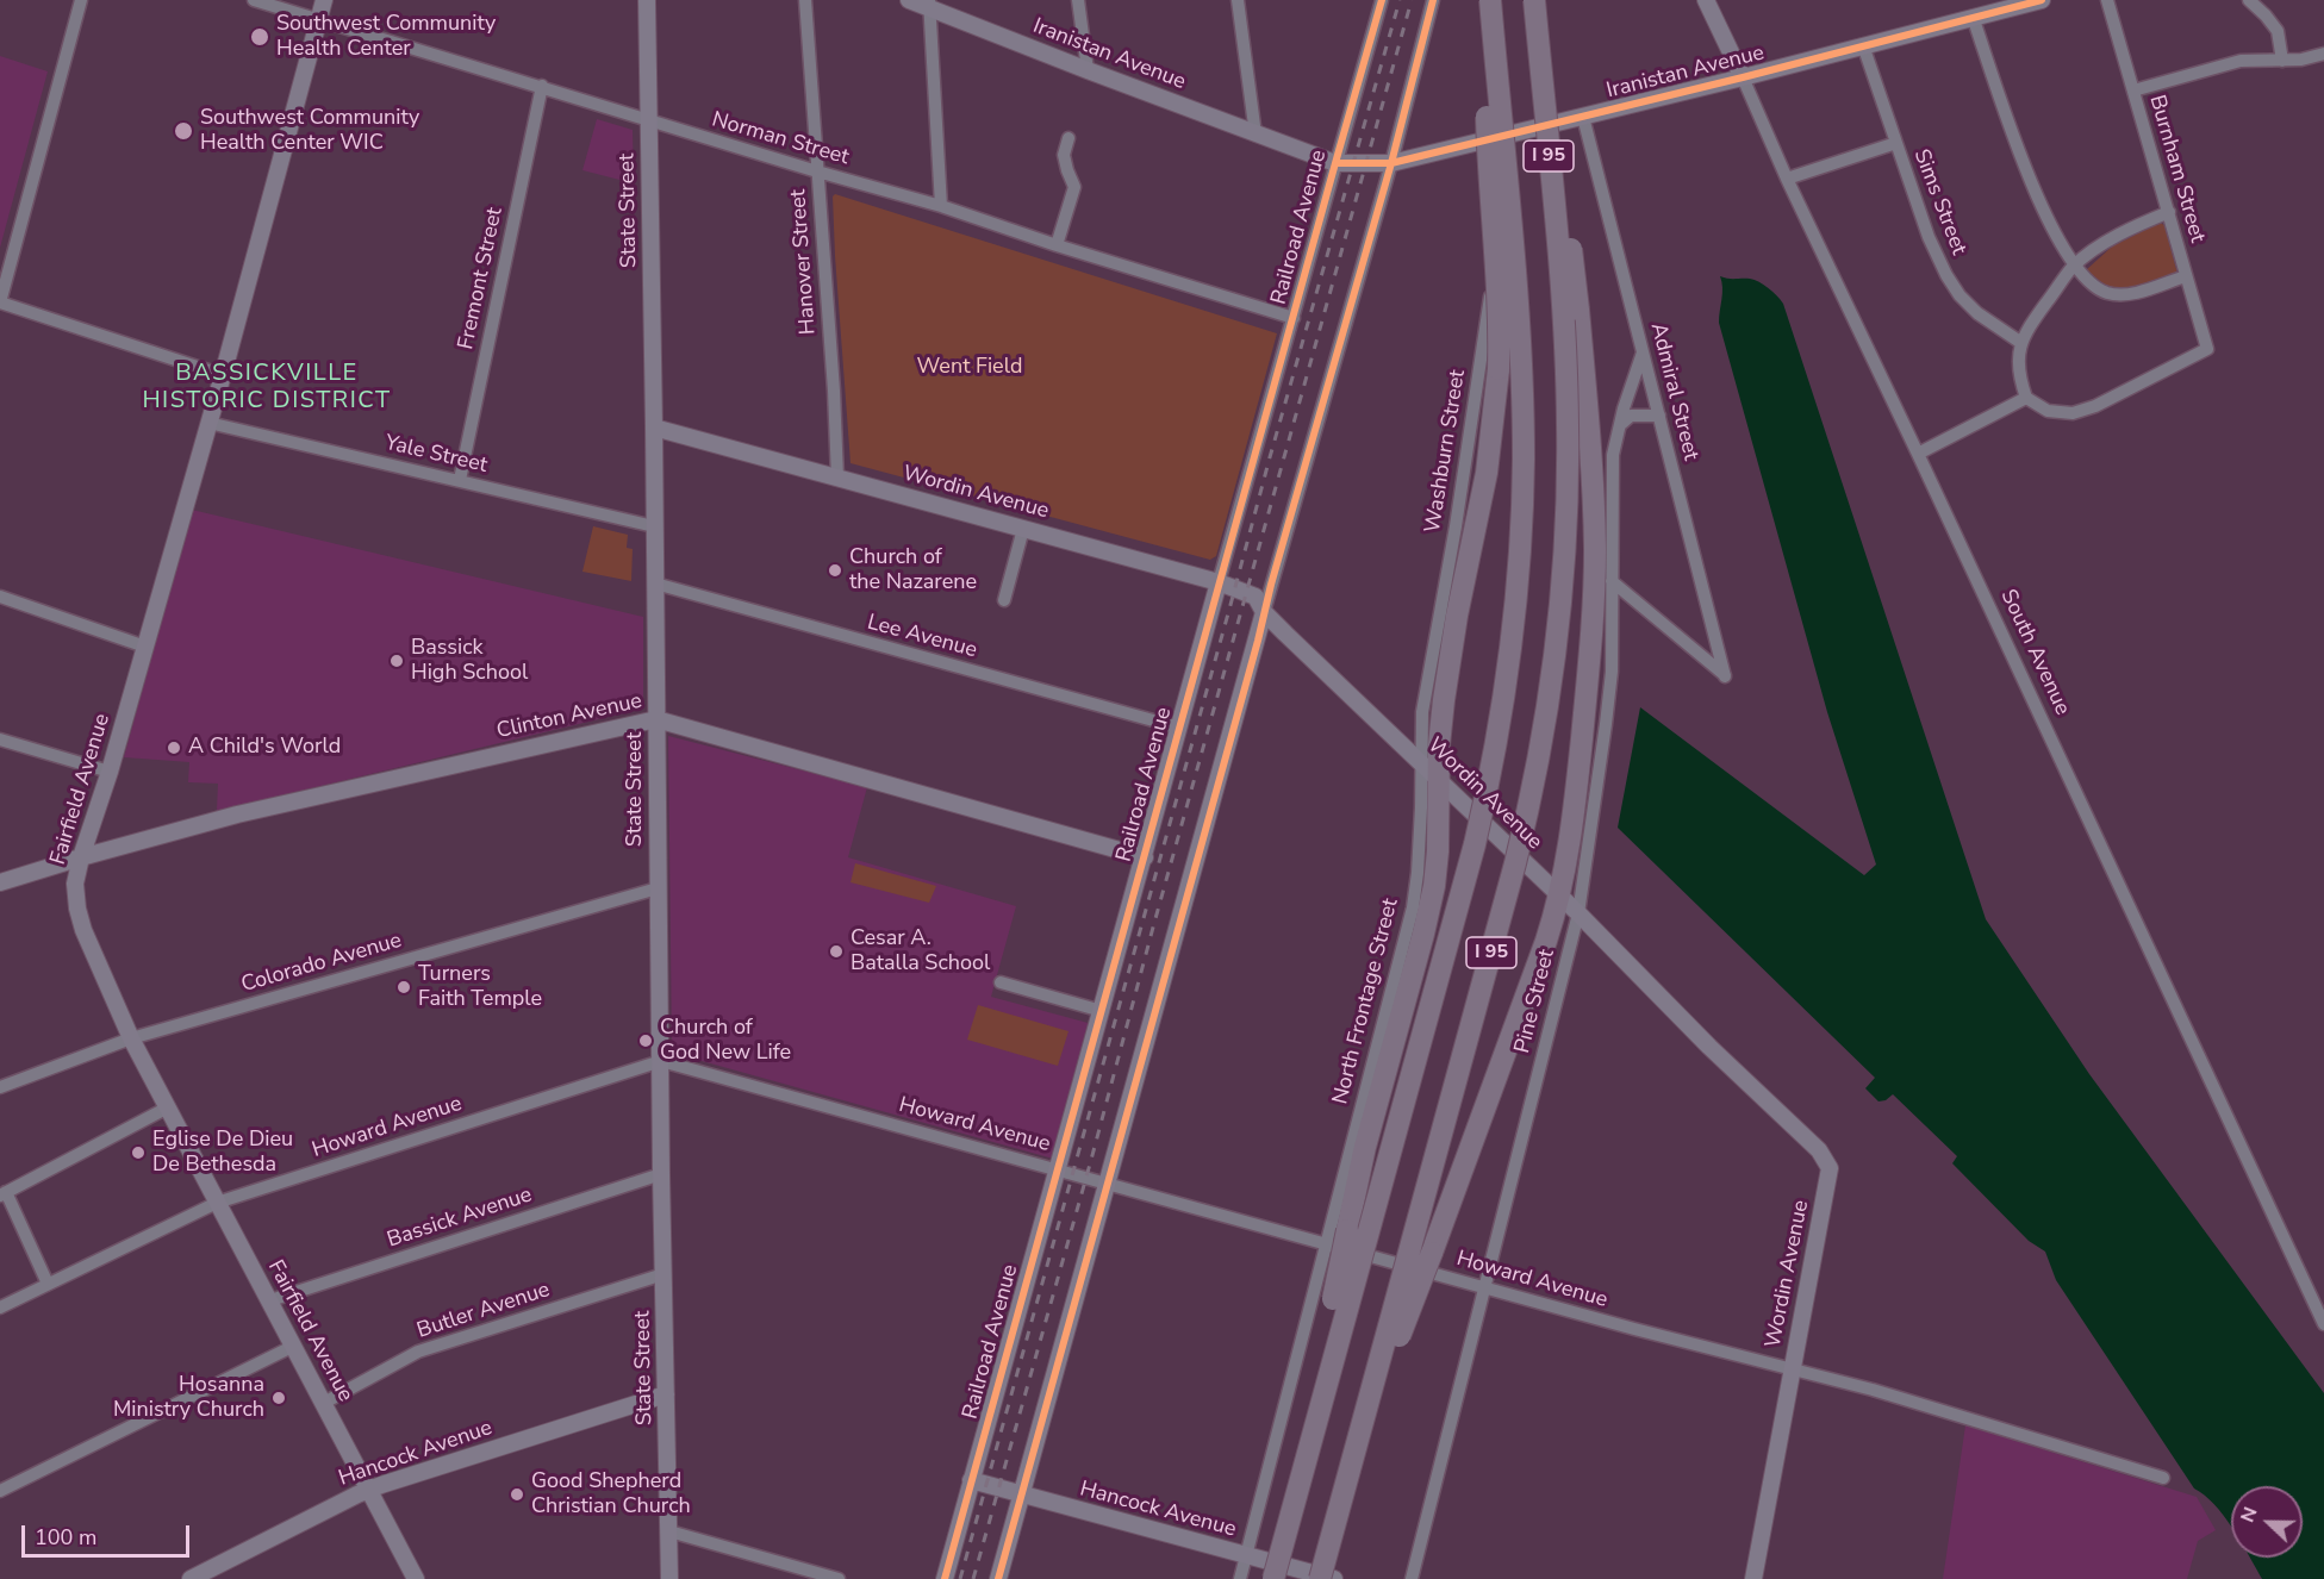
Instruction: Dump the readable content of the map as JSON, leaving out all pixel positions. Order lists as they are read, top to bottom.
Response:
{
  "streets": {
    "highway": ["I 95"],
    "street": [
      "Iranistan Avenue",
      "Norman Street",
      "Burnham Street",
      "Sims Street",
      "State Street",
      "Railroad Avenue",
      "Hanover Street",
      "Fremont Street",
      "Admiral Street",
      "Washburn Street",
      "Yale Street",
      "Wordin Avenue",
      "Lee Avenue",
      "South Avenue",
      "Clinton Avenue",
      "Fairfield Avenue",
      "Colorado Avenue",
      "North Frontage Street",
      "Pine Street",
      "Howard Avenue",
      "Bassick Avenue",
      "Butler Avenue",
      "Hancock Avenue"
    ]
  },
  "crossings": [
    ["Iranistan Avenue", "Sims Street"],
    ["Iranistan Avenue", "Railroad Avenue"],
    ["Iranistan Avenue", "Admiral Street"],
    ["Iranistan Avenue", "Washburn Street"],
    ["Iranistan Avenue", "South Avenue"],
    ["Norman Street", "State Street"],
    ["Norman Street", "Railroad Avenue"],
    ["Norman Street", "Hanover Street"],
    ["Norman Street", "Fremont Street"],
    ["Norman Street", "Fairfield Avenue"],
    ["State Street", "Yale Street"],
    ["State Street", "Wordin Avenue"],
    ["State Street", "Lee Avenue"],
    ["State Street", "Clinton Avenue"],
    ["State Street", "Colorado Avenue"],
    ["State Street", "Howard Avenue"],
    ["State Street", "Bassick Avenue"],
    ["State Street", "Butler Avenue"],
    ["State Street", "Hancock Avenue"],
    ["Railroad Avenue", "Wordin Avenue"],
    ["Railroad Avenue", "Lee Avenue"],
    ["Railroad Avenue", "Clinton Avenue"],
    ["Railroad Avenue", "Howard Avenue"],
    ["Railroad Avenue", "Hancock Avenue"],
    ["Hanover Street", "Wordin Avenue"],
    ["Fremont Street", "Yale Street"],
    ["Admiral Street", "Pine Street"],
    ["Washburn Street", "Wordin Avenue"],
    ["Washburn Street", "North Frontage Street"],
    ["Yale Street", "Fairfield Avenue"],
    ["Wordin Avenue", "North Frontage Street"],
    ["Wordin Avenue", "Pine Street"],
    ["Wordin Avenue", "Howard Avenue"],
    ["Clinton Avenue", "Fairfield Avenue"],
    ["Fairfield Avenue", "Colorado Avenue"],
    ["Fairfield Avenue", "Howard Avenue"],
    ["Fairfield Avenue", "Bassick Avenue"],
    ["Fairfield Avenue", "Butler Avenue"],
    ["Fairfield Avenue", "Hancock Avenue"],
    ["North Frontage Street", "Howard Avenue"],
    ["North Frontage Street", "Hancock Avenue"],
    ["Pine Street", "Howard Avenue"]
  ],
  "districts": ["BASSICKVILLE HISTORIC DISTRICT"],
  "parks": ["Went Field"],
  "places": [
    "Southwest Community Health Center",
    "Southwest Community Health Center WIC",
    "Church of the Nazarene",
    "Bassick High School",
    "A Child's World",
    "Cesar A. Batalla School",
    "Turners Faith Temple",
    "Church of God New Life",
    "Eglise De Dieu De Bethesda",
    "Hosanna Ministry Church",
    "Good Shepherd Christian Church"
  ],
  "scale_bar": "100 m",
  "north": "left"
}
